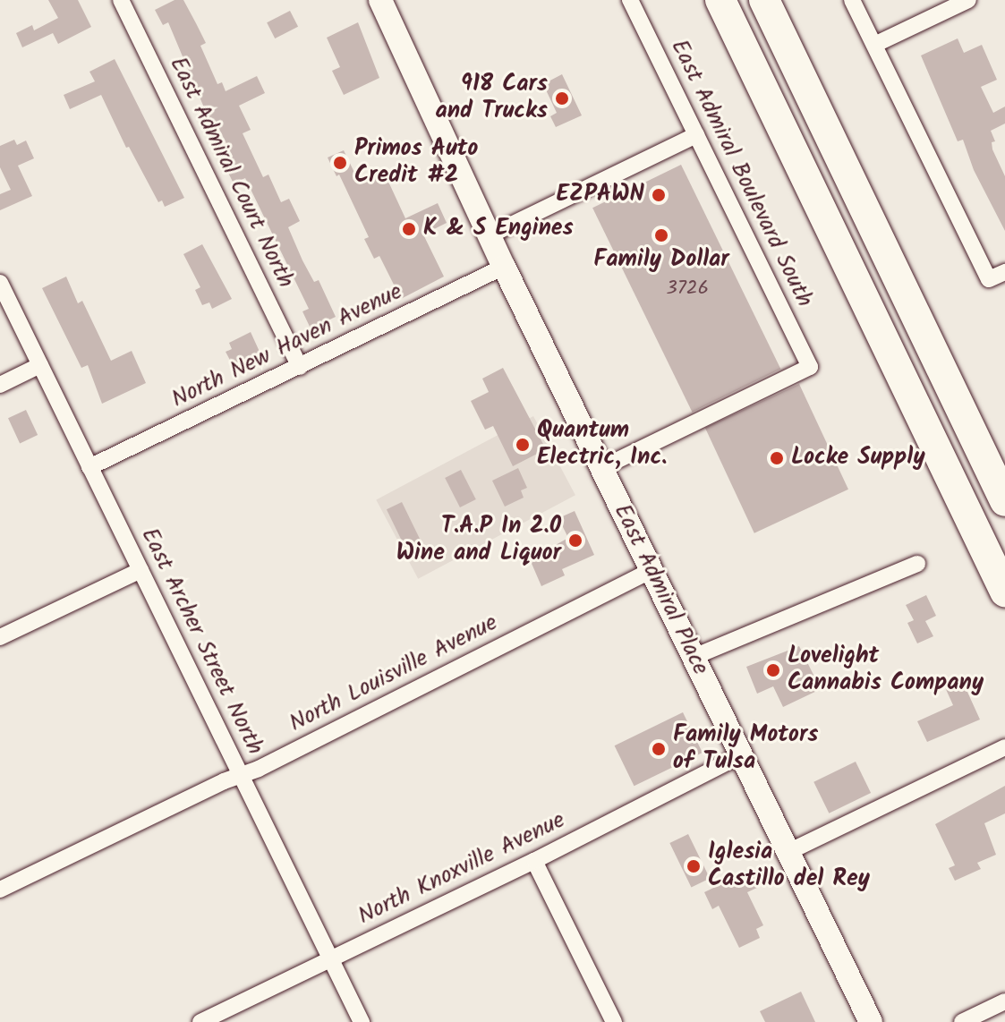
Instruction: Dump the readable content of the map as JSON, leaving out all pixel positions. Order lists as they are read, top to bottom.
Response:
{
  "streets": {
    "main road": ["East Admiral Place"],
    "street": [
      "East Admiral Court North",
      "East Admiral Boulevard South",
      "North New Haven Avenue",
      "East Archer Street North",
      "North Louisville Avenue",
      "North Knoxville Avenue"
    ]
  },
  "crossings": [
    ["East Admiral Court North", "North New Haven Avenue"],
    ["East Admiral Boulevard South", "East Admiral Place"],
    ["North New Haven Avenue", "East Admiral Place"],
    ["North New Haven Avenue", "East Archer Street North"],
    ["East Admiral Place", "North Louisville Avenue"],
    ["East Admiral Place", "North Knoxville Avenue"],
    ["East Archer Street North", "North Louisville Avenue"],
    ["East Archer Street North", "North Knoxville Avenue"]
  ],
  "places": [
    "918 Cars and Trucks",
    "Primos Auto Credit #2",
    "EZPAWN",
    "K & S Engines",
    "Family Dollar",
    "Quantum Electric, Inc.",
    "Locke Supply",
    "T.A.P In 2.0 Wine and Liquor",
    "Lovelight Cannabis Company",
    "Family Motors of Tulsa",
    "Iglesia Castillo del Rey"
  ],
  "house_numbers": ["3726"]
}
